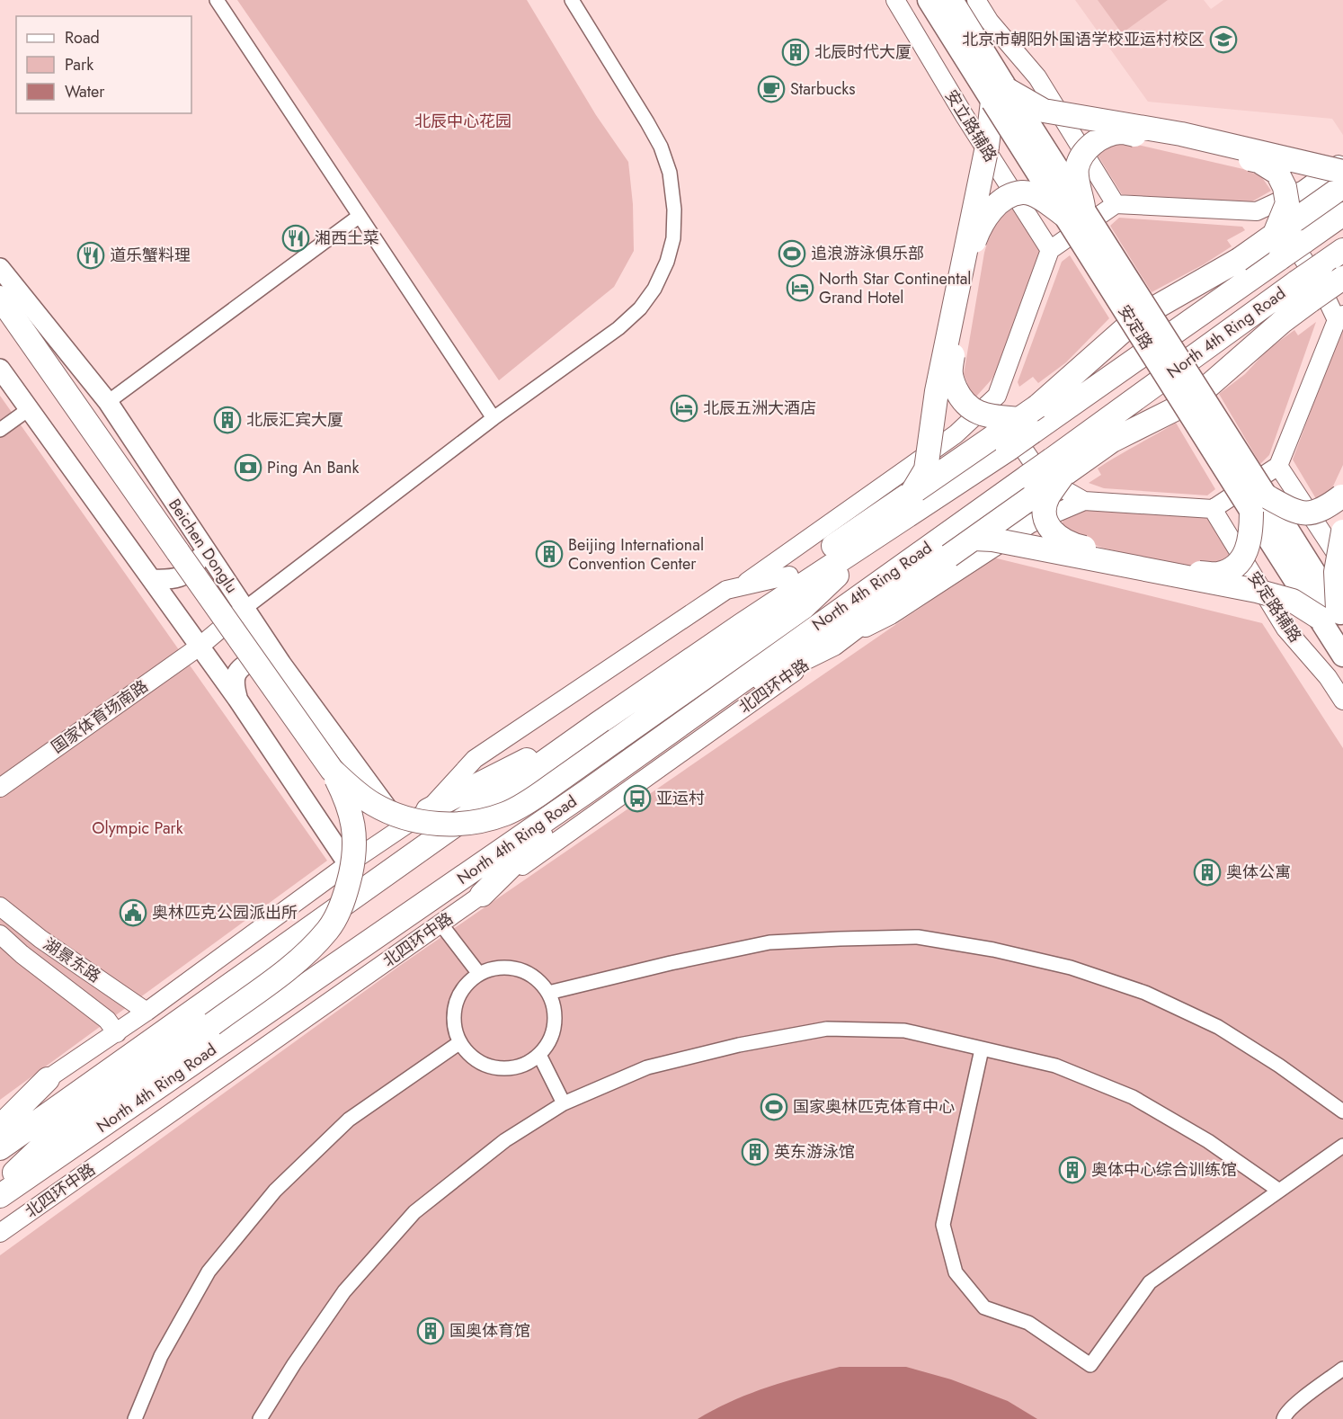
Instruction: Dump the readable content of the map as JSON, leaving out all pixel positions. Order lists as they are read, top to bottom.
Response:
{
  "streets": {
    "highway": ["North 4th Ring Road"],
    "main road": ["安定路", "Beichen Donglu"],
    "street": [
      "安立路辅路",
      "安定路辅路",
      "北四环中路",
      "国家体育场南路",
      "湖景东路"
    ]
  },
  "crossings": [
    ["Beichen Donglu", "国家体育场南路"]
  ],
  "parks": ["北辰中心花园", "Olympic Park"],
  "places": {
    "school or university": ["北京市朝阳外国语学校亚运村校区"],
    "building": [
      "北辰时代大厦",
      "北辰汇宾大厦",
      "Beijing International Convention Center",
      "奥体公寓",
      "英东游泳馆",
      "奥体中心综合训练馆",
      "国奥体育馆"
    ],
    "cafe": ["Starbucks"],
    "restaurant": ["湘西土菜", "道乐蟹料理"],
    "sports": ["追浪游泳俱乐部", "国家奥林匹克体育中心"],
    "hotel": ["North Star Continental Grand Hotel", "北辰五洲大酒店"],
    "bank": ["Ping An Bank"],
    "bus stop": ["亚运村"],
    "public building": ["奥林匹克公园派出所"]
  },
  "legend": ["Road", "Park", "Water"]
}
